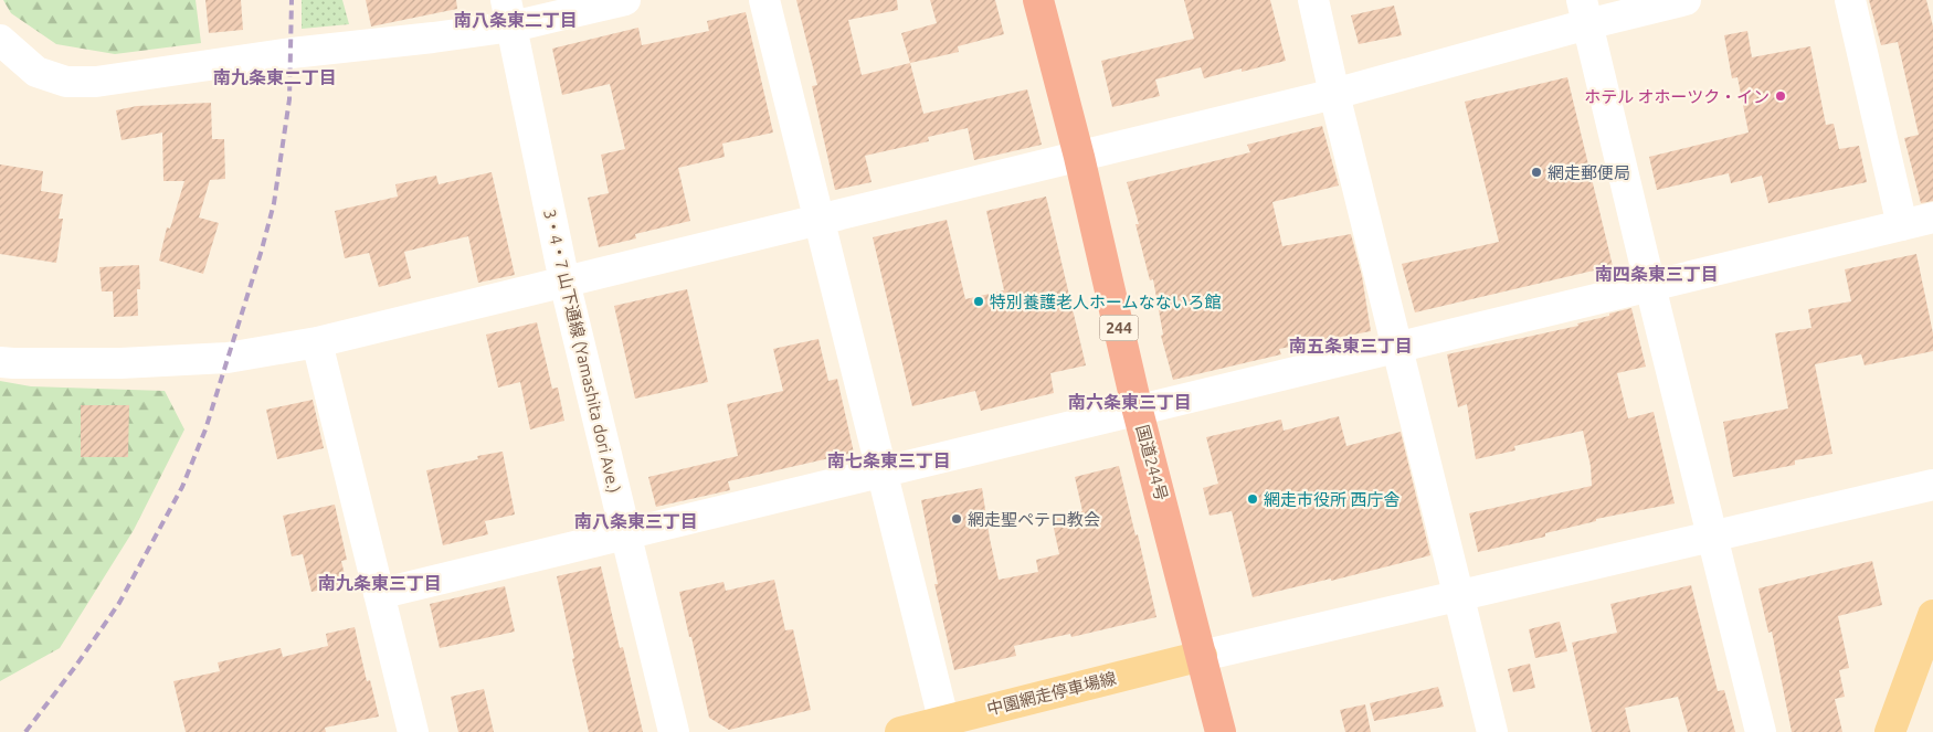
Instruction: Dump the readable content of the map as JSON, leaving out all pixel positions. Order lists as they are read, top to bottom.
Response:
{
  "streets": {
    "highway": ["244", "国道244号"],
    "main road": ["中園網走停車場線"],
    "street": ["3・4・7 山下通線 (Yamashita dori Ave.)"]
  },
  "crossings": [
    ["国道244号", "中園網走停車場線"]
  ],
  "districts": [
    "南八条東二丁目",
    "南九条東二丁目",
    "南四条東三丁目",
    "南五条東三丁目",
    "南六条東三丁目",
    "南七条東三丁目",
    "南八条東三丁目",
    "南九条東三丁目"
  ],
  "places": [
    "ホテル オホーツク・イン",
    "網走郵便局",
    "特別養護老人ホームなないろ館",
    "網走市役所 西庁舎",
    "網走聖ペテロ教会"
  ]
}
